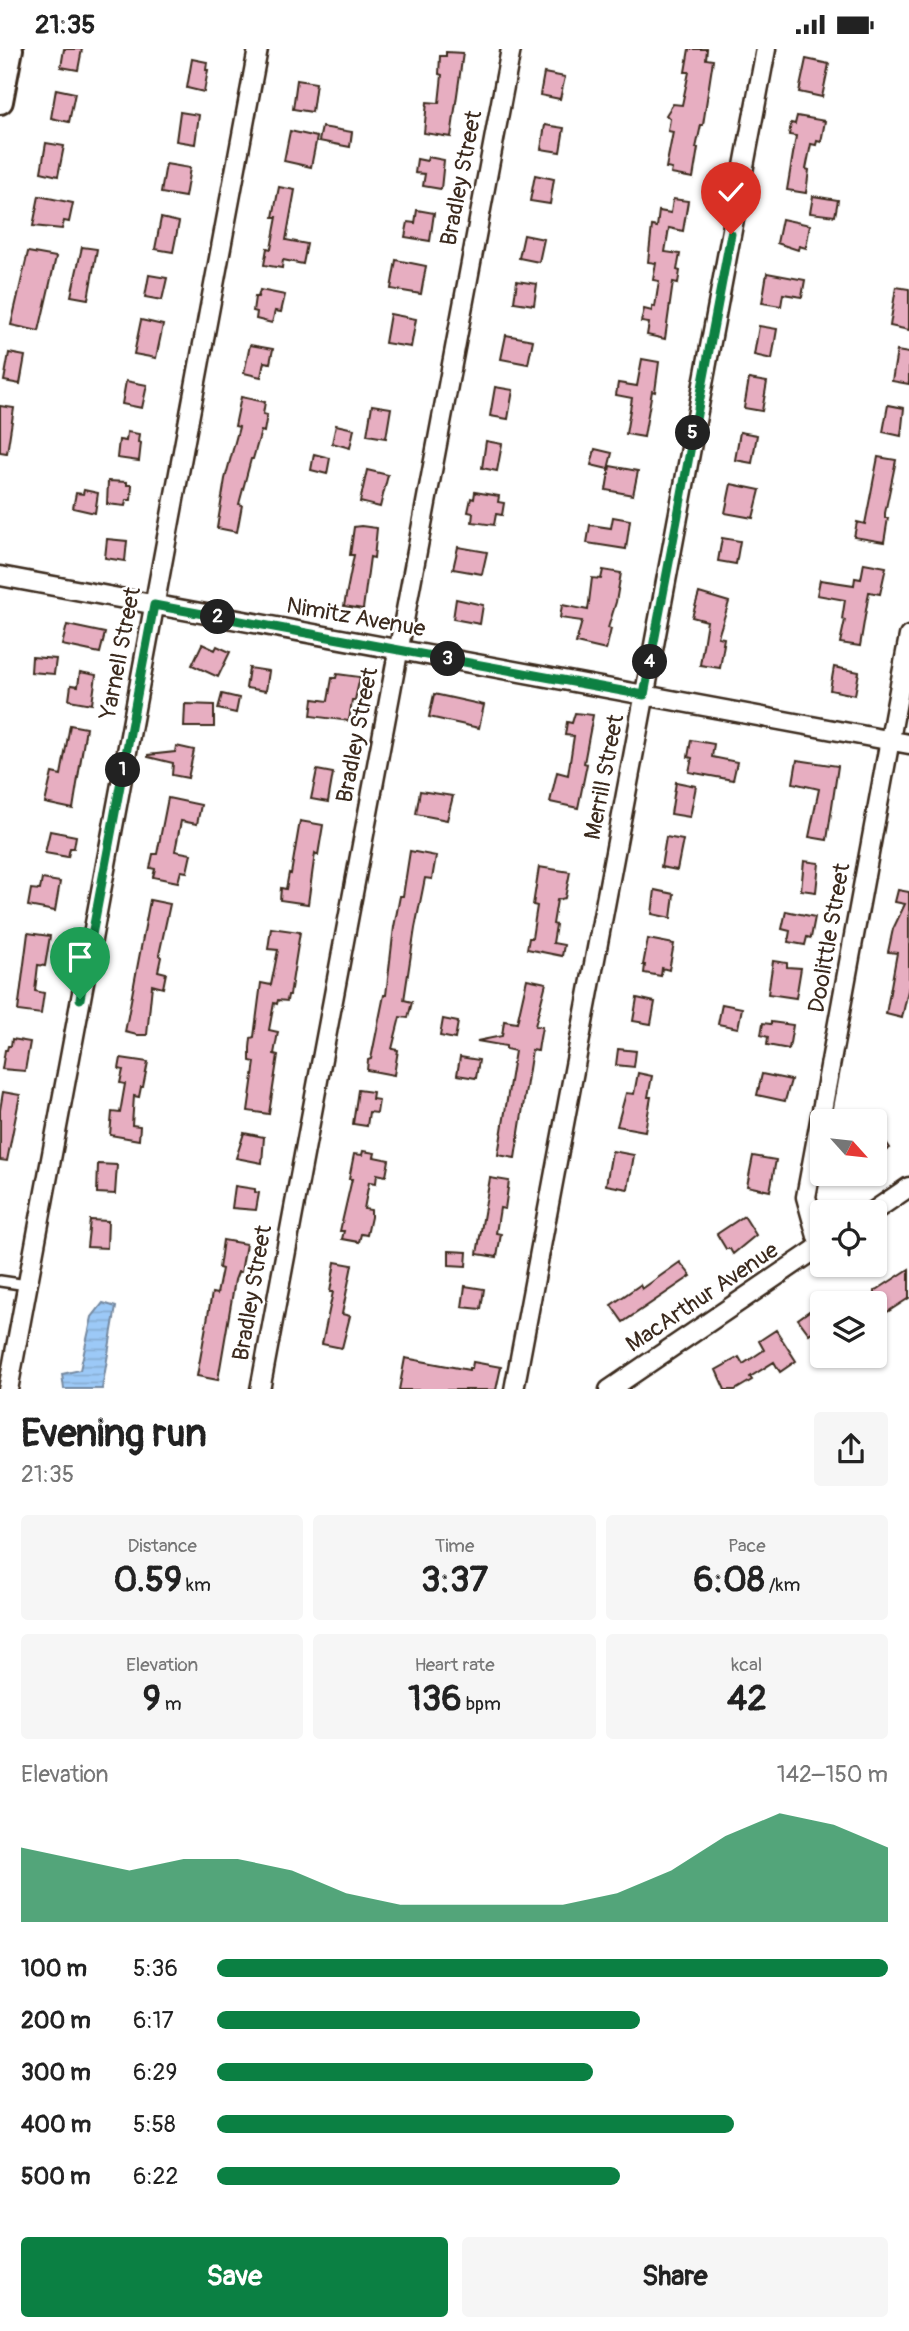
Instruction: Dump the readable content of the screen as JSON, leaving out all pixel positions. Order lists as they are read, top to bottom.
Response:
{
  "streets": {
    "street": [
      "Bradley Street",
      "Nimitz Avenue",
      "Yarnell Street",
      "Merrill Street",
      "Doolittle Street",
      "MacArthur Avenue"
    ]
  },
  "crossings": [
    ["Bradley Street", "Nimitz Avenue"],
    ["Nimitz Avenue", "Yarnell Street"],
    ["Nimitz Avenue", "Merrill Street"],
    ["Nimitz Avenue", "Doolittle Street"]
  ],
  "north": "bottom right",
  "page": {
    "status": "21:35",
    "pins": [
      "5",
      "2",
      "3",
      "4",
      "1"
    ],
    "heading": ["Evening run", "21:35"],
    "stats": [
      ["Distance", "0.59 km"],
      ["Time", "3:37"],
      ["Pace", "6:08 /km"],
      ["Elevation", "9 m"],
      ["Heart rate", "136 bpm"],
      ["kcal", "42"]
    ],
    "chart": ["Elevation", "142–150 m"],
    "list": [
      {
        "name": "100 m",
        "note": "5:36"
      },
      {
        "name": "200 m",
        "note": "6:17"
      },
      {
        "name": "300 m",
        "note": "6:29"
      },
      {
        "name": "400 m",
        "note": "5:58"
      },
      {
        "name": "500 m",
        "note": "6:22"
      }
    ],
    "buttons": ["Save", "Share"]
  }
}
